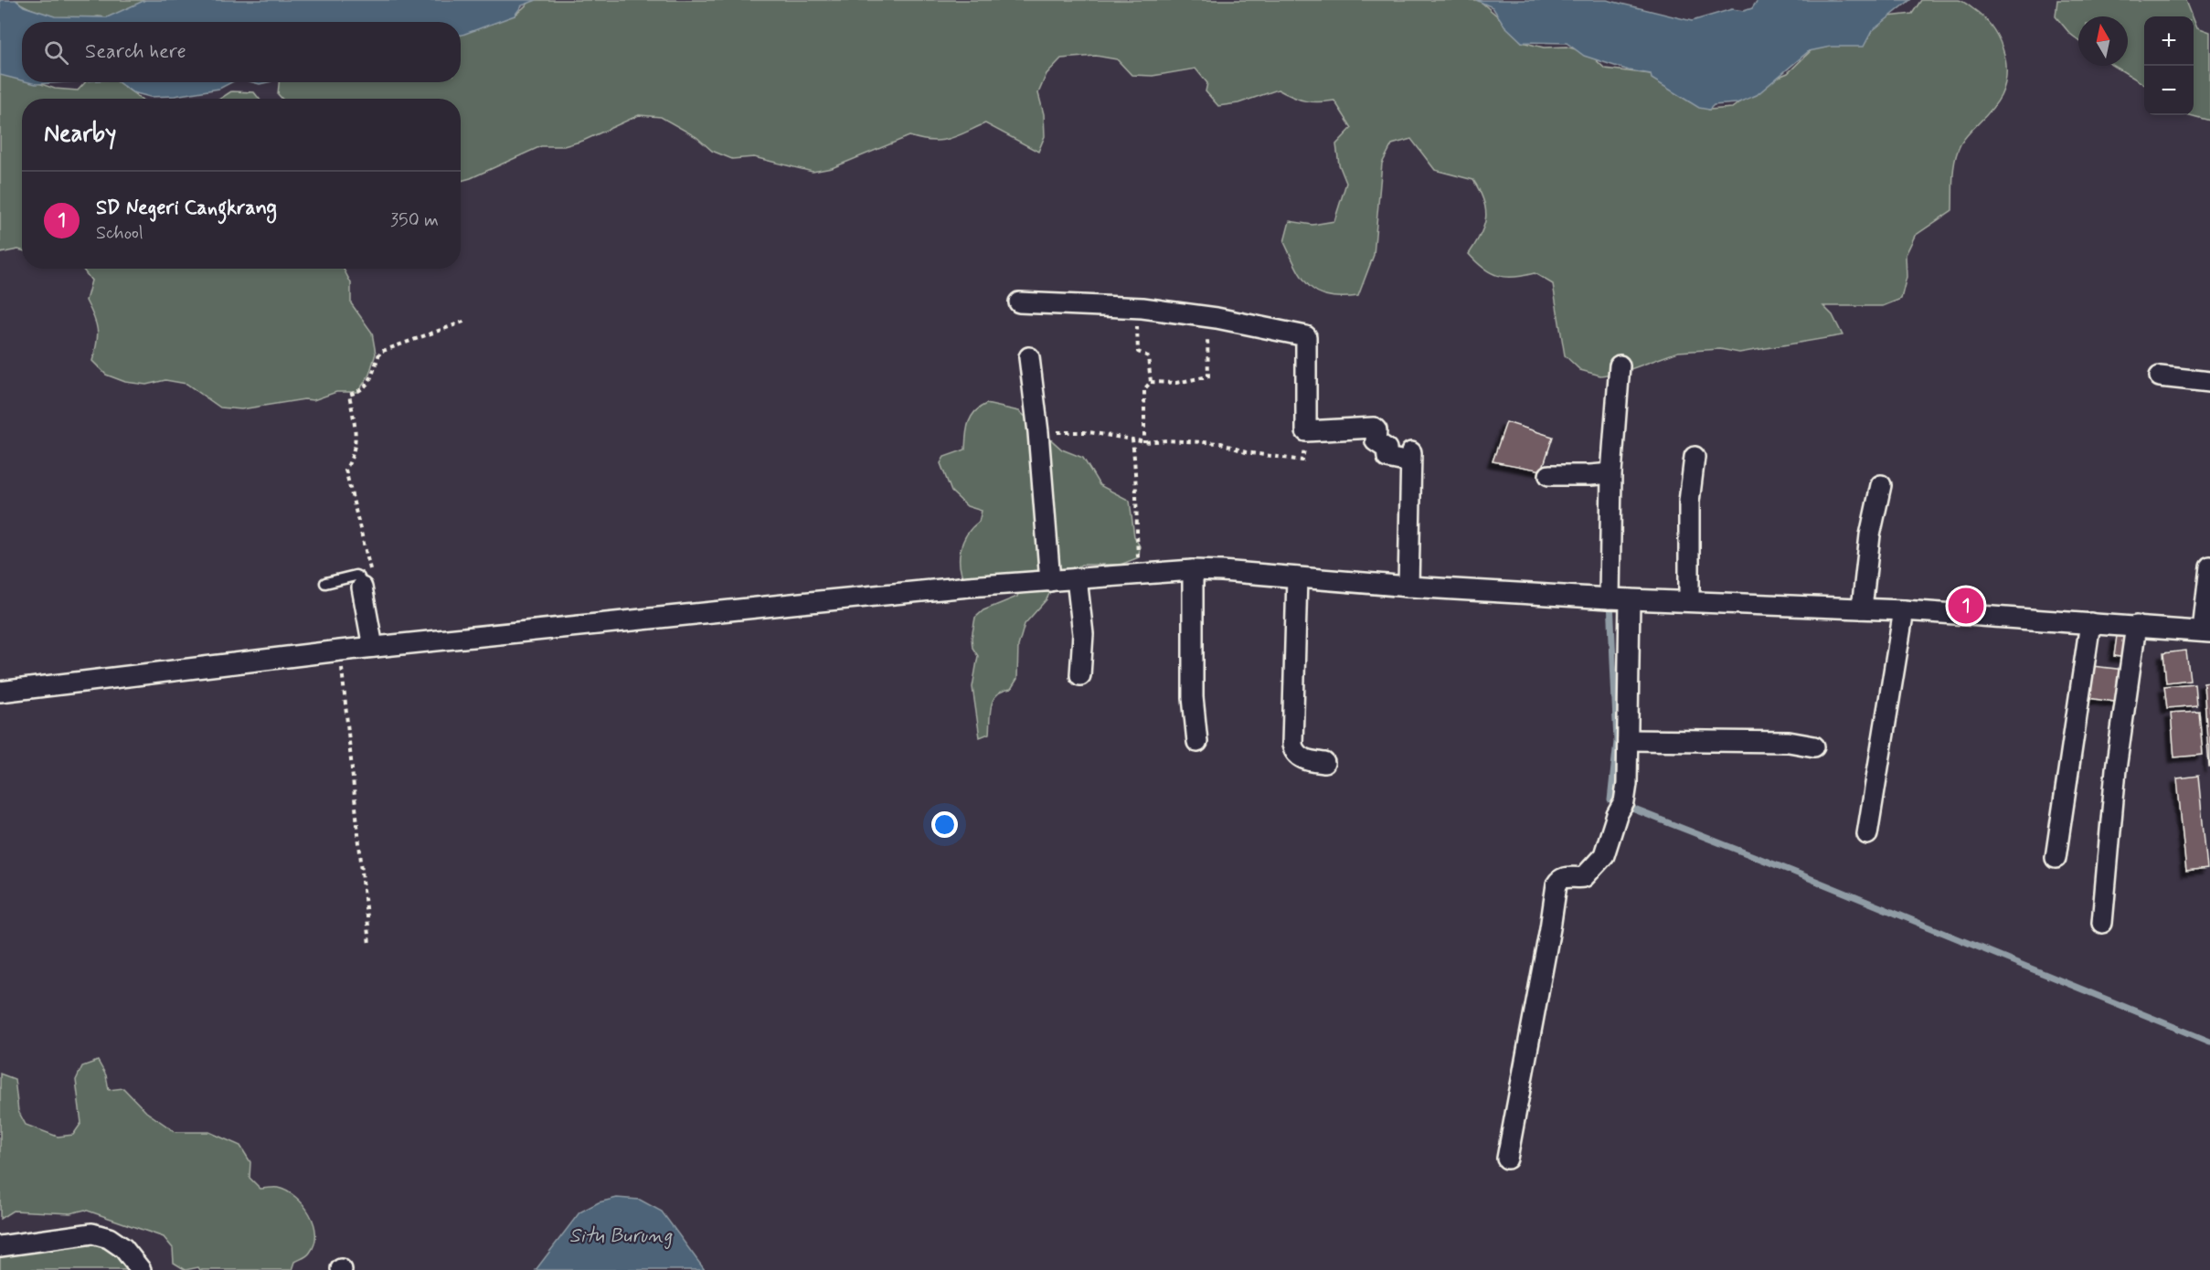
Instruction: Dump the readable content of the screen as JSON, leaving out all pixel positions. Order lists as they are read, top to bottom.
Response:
{
  "water": ["Situ Burung"],
  "north": "top",
  "page": {
    "map_buttons": ["+", "−"],
    "search": "Search here",
    "heading": "Nearby",
    "list": [
      {
        "mark": "1",
        "name": "SD Negeri Cangkrang",
        "note": "School",
        "value": "350 m"
      }
    ],
    "pins": "1"
  }
}
